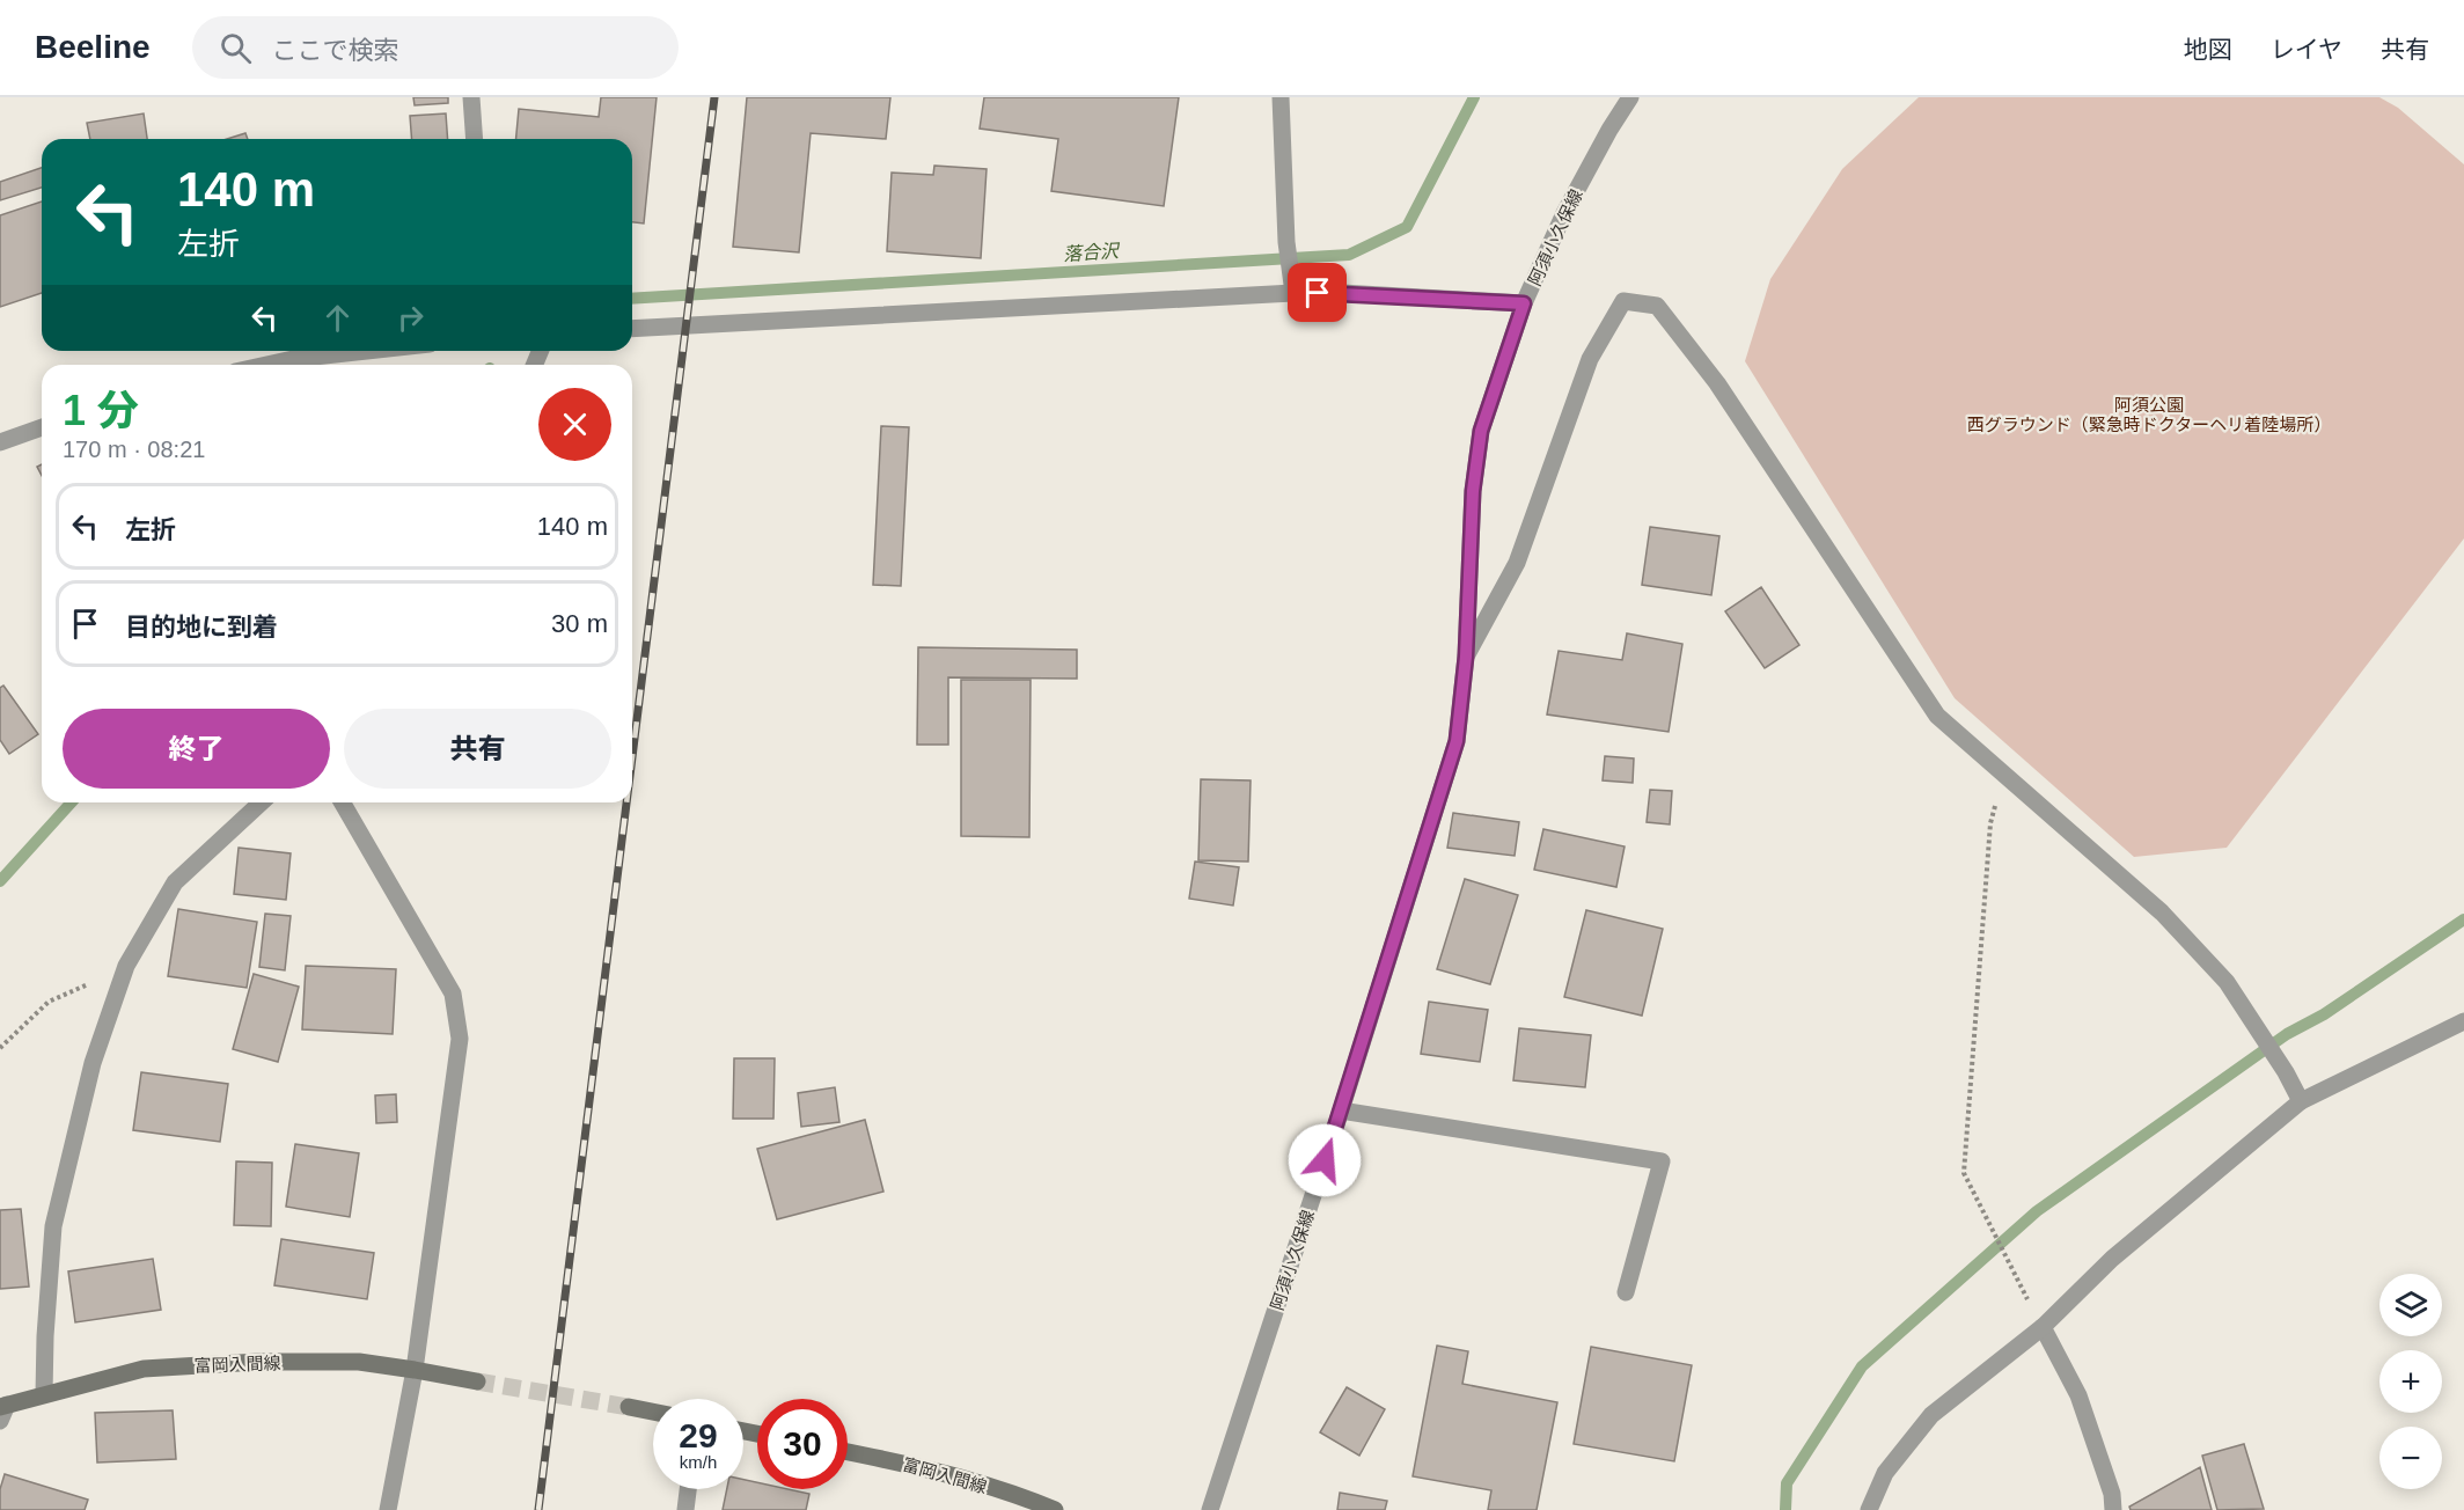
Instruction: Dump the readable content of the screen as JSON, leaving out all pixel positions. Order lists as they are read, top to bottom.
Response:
{
  "streets": {
    "main road": ["富岡入間線"],
    "street": ["阿須小久保線"]
  },
  "water": ["落合沢"],
  "parks": ["阿須公園 西グラウンド（緊急時ドクターヘリ着陸場所）"],
  "page": {
    "header": "Beeline",
    "search": "ここで検索",
    "nav": ["地図", "レイヤ", "共有"],
    "turn": ["140 m", "左折"],
    "heading": ["1 分", "170 m · 08:21"],
    "list": [
      {
        "name": "左折",
        "value": "140 m"
      },
      {
        "name": "目的地に到着",
        "value": "30 m"
      }
    ],
    "buttons": ["終了", "共有"],
    "map_buttons": ["+", "−"],
    "speed": "29 km/h",
    "limit": "30"
  }
}
